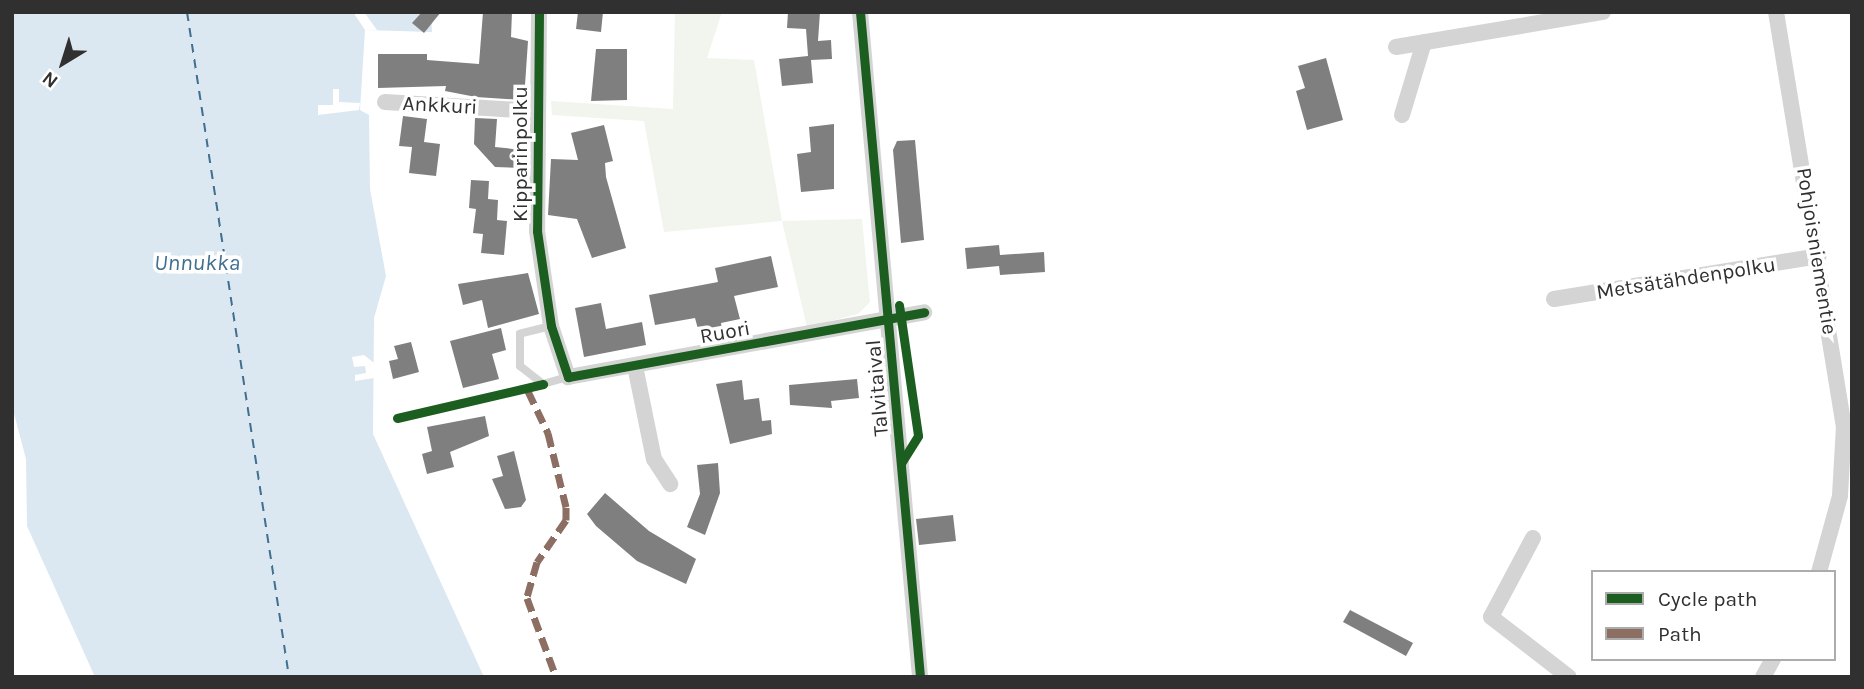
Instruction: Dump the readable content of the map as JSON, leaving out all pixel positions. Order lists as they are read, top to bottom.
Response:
{
  "streets": {
    "street": [
      "Ankkuri",
      "Kipparinpolku",
      "Pohjoisniementie",
      "Metsätähdenpolku",
      "Ruori",
      "Talvitaival"
    ]
  },
  "crossings": [
    ["Ankkuri", "Kipparinpolku"],
    ["Kipparinpolku", "Ruori"],
    ["Pohjoisniementie", "Metsätähdenpolku"],
    ["Ruori", "Talvitaival"]
  ],
  "water": ["Unnukka"],
  "legend": ["Cycle path", "Path"],
  "north": "bottom left"
}
